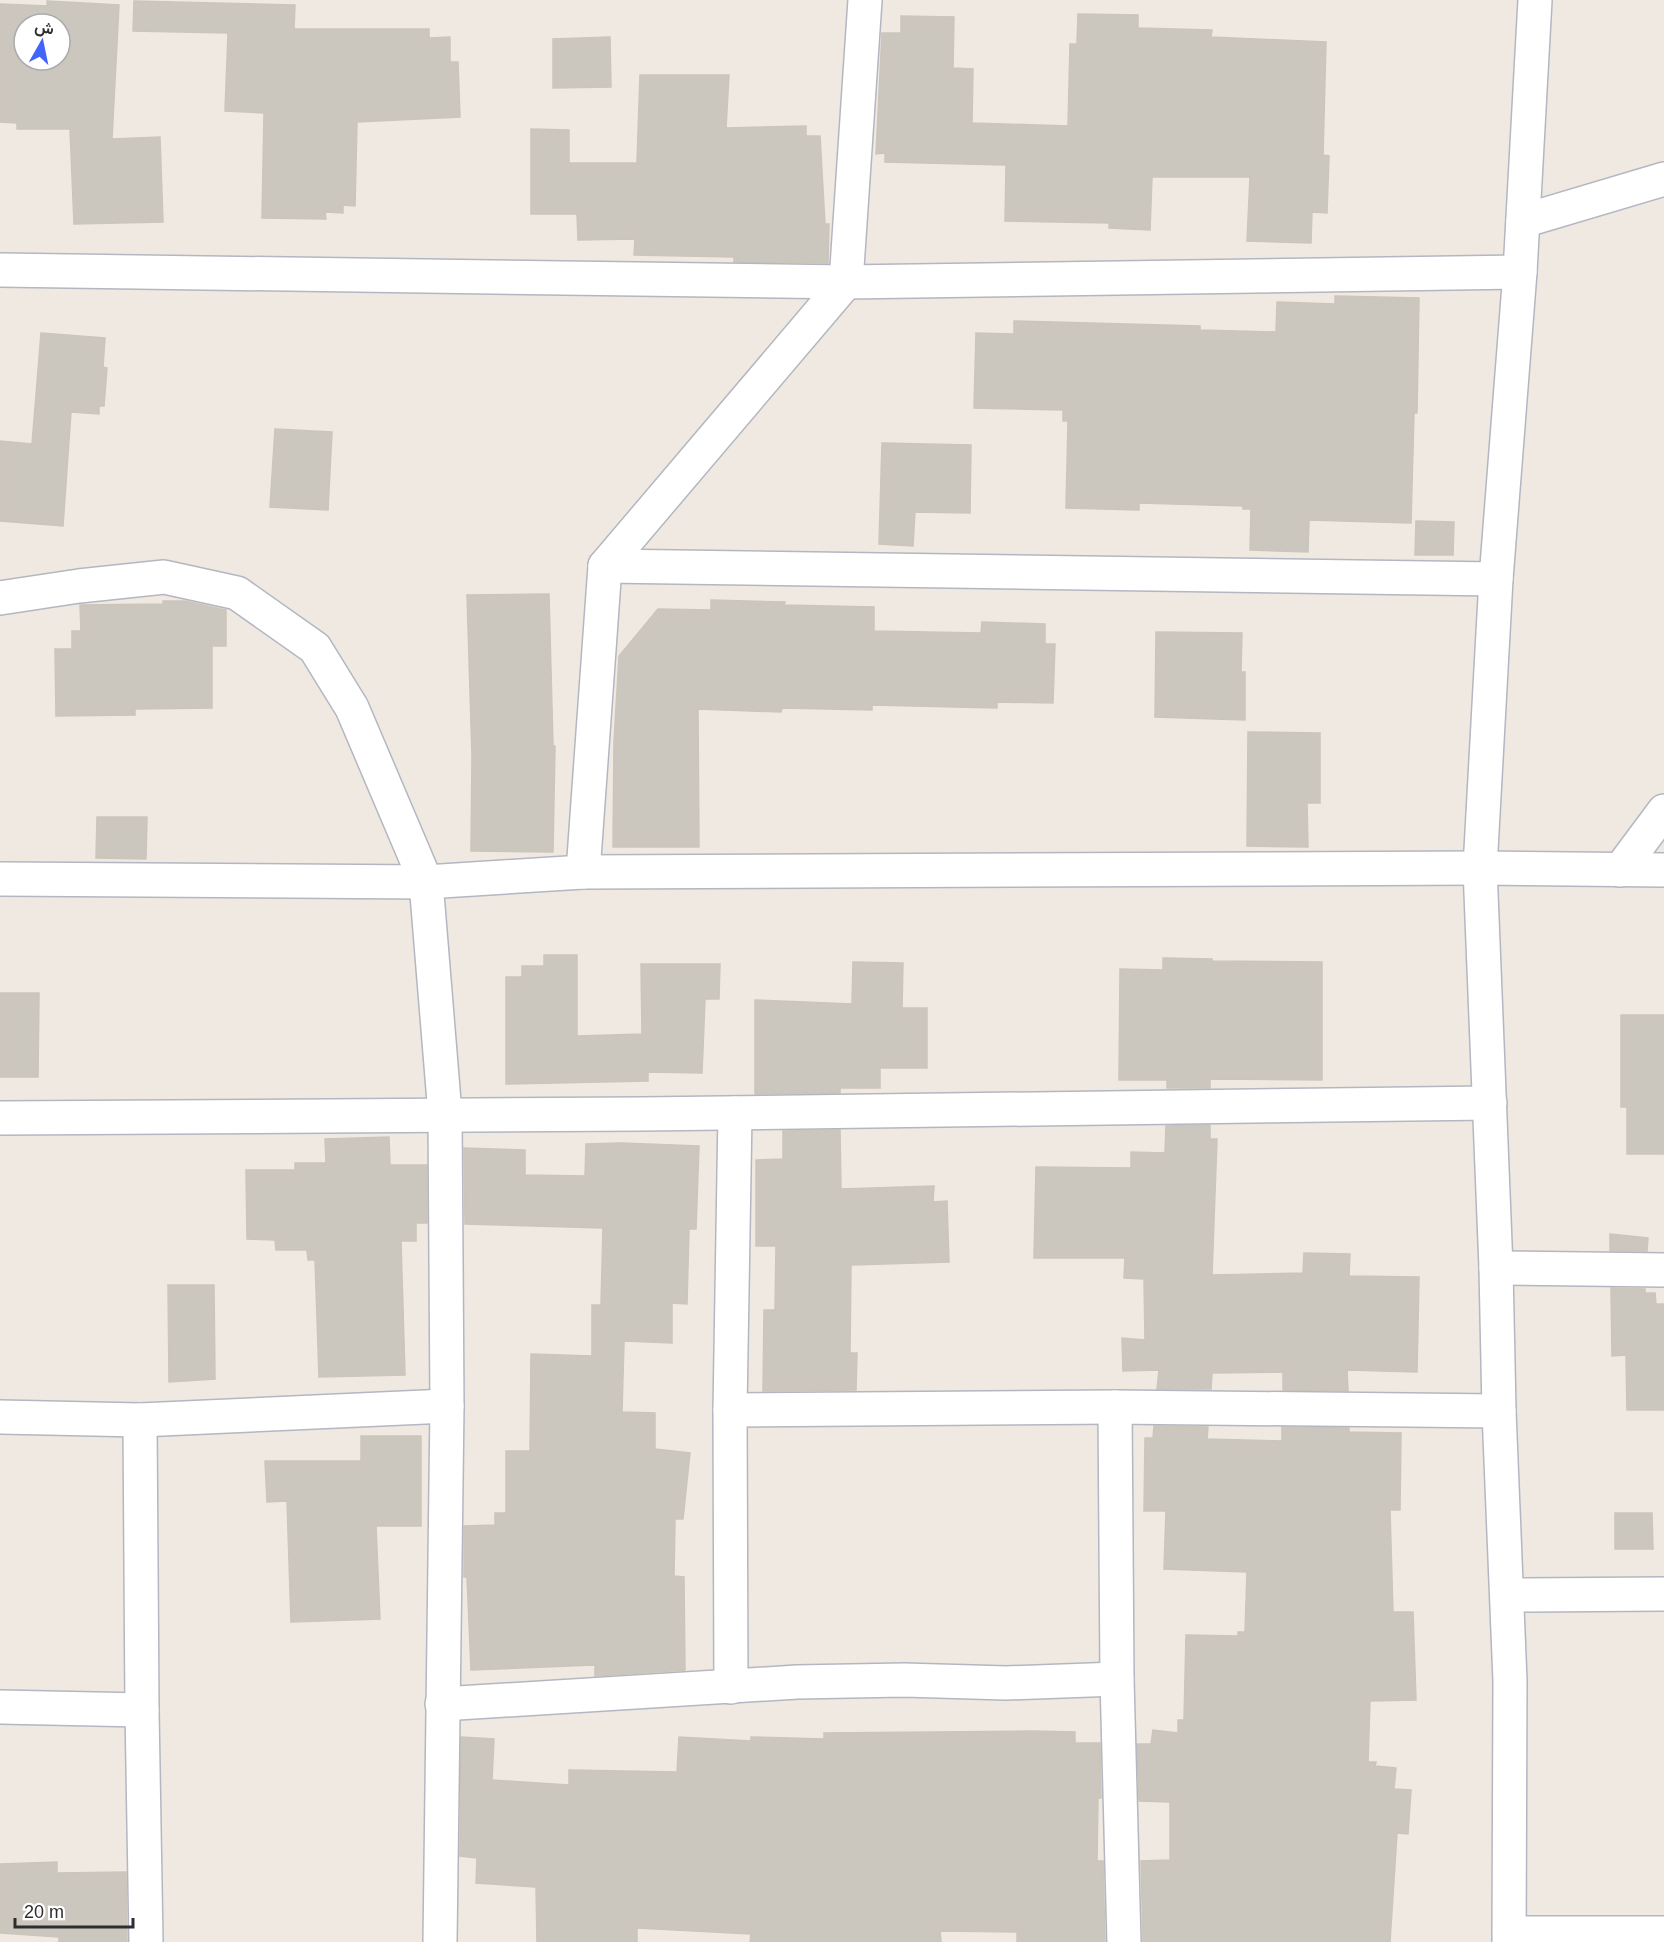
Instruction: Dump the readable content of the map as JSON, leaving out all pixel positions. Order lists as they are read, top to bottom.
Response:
{
  "scale_bar": "20 m",
  "north": "top"
}
